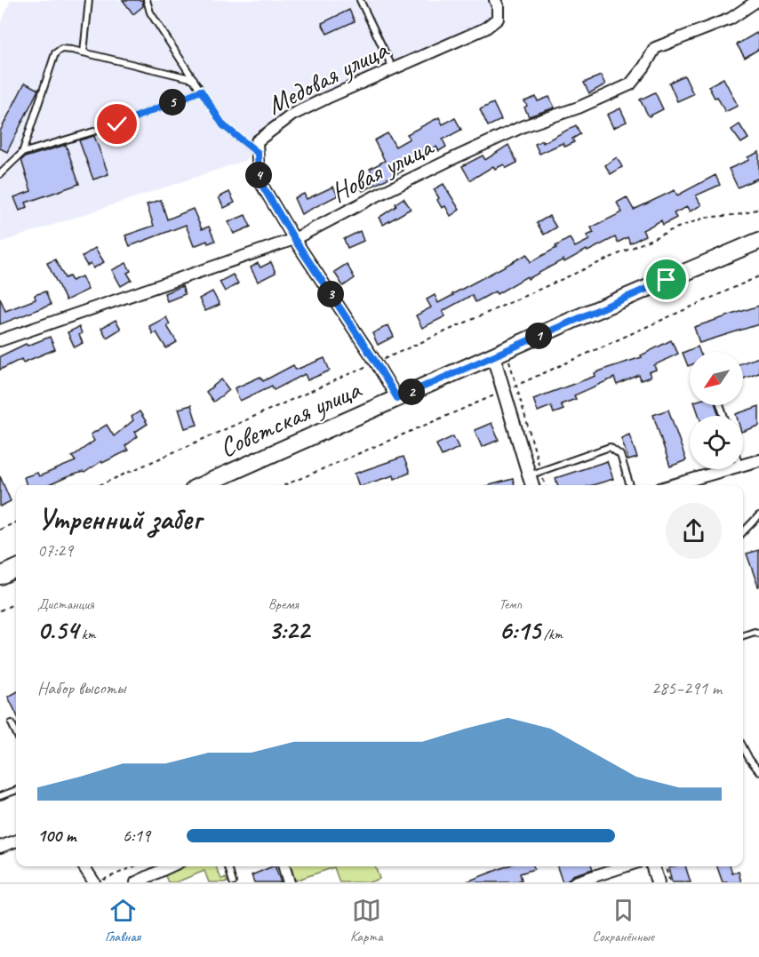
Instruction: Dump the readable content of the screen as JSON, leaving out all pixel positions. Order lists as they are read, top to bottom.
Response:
{
  "streets": {
    "main road": ["Советская улица"],
    "street": ["Медовая улица", "Новая улица"]
  },
  "crossings": [
    ["Медовая улица", "Новая улица"],
    ["Медовая улица", "Советская улица"]
  ],
  "north": "bottom left",
  "page": {
    "pins": [
      "5",
      "4",
      "3",
      "1",
      "2"
    ],
    "heading": ["Утренний забег", "07:29"],
    "stats": [
      ["Дистанция", "0.54 km"],
      ["Время", "3:22"],
      ["Темп", "6:15 /km"]
    ],
    "chart": ["Набор высоты", "285–291 m"],
    "list": [
      {
        "name": "100 m",
        "note": "6:19"
      }
    ],
    "tabs": ["Главная", "Карта", "Сохранённые"]
  }
}
